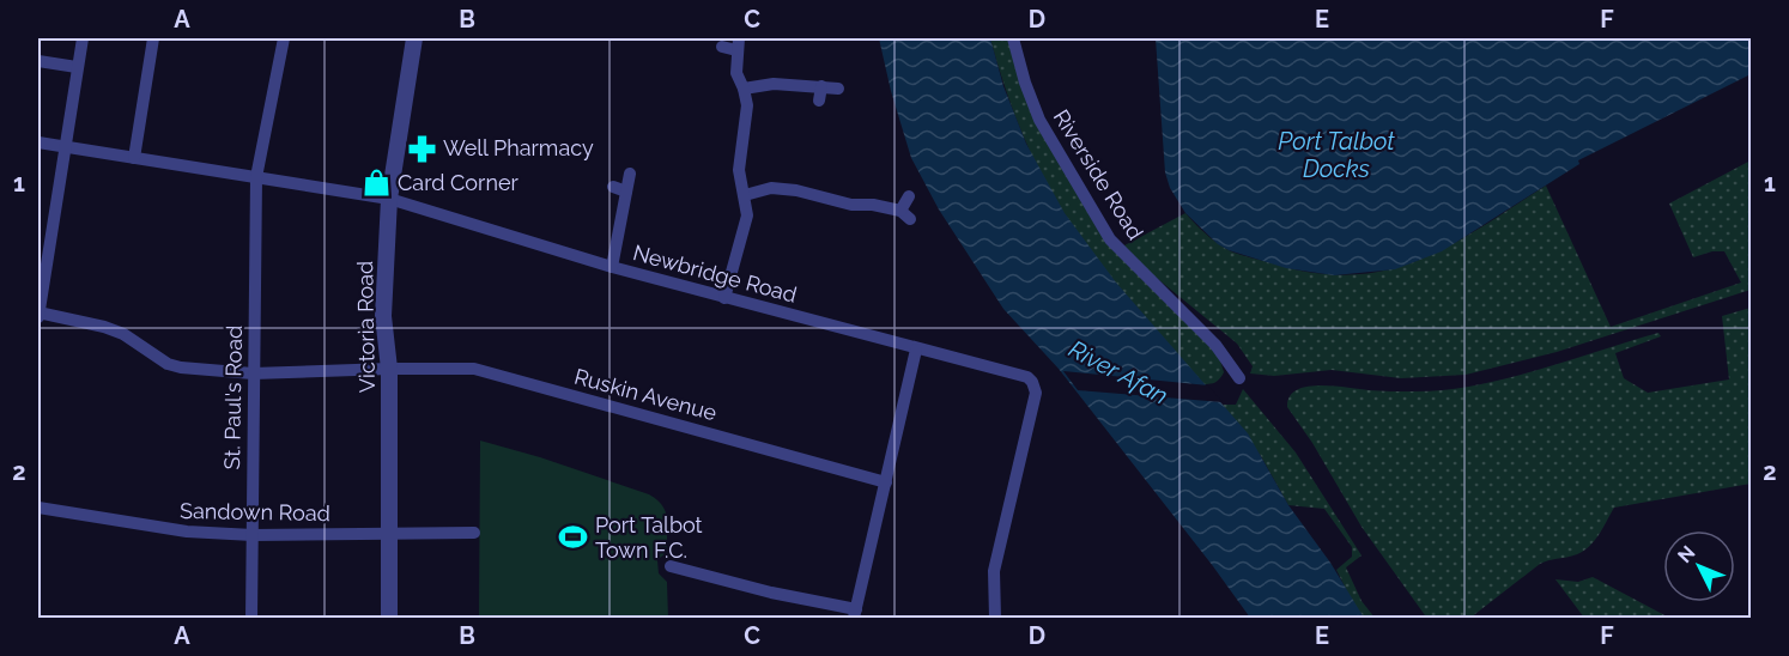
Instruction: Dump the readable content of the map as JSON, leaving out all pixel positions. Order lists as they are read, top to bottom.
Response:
{
  "streets": {
    "street": [
      "Riverside Road",
      "Newbridge Road",
      "Victoria Road",
      "Ruskin Avenue",
      "St. Paul's Road",
      "Sandown Road"
    ]
  },
  "crossings": [
    ["Newbridge Road", "Victoria Road"],
    ["Newbridge Road", "St. Paul's Road"],
    ["Victoria Road", "Ruskin Avenue"],
    ["Victoria Road", "Sandown Road"],
    ["Ruskin Avenue", "St. Paul's Road"],
    ["St. Paul's Road", "Sandown Road"]
  ],
  "water": ["Port Talbot Docks", "River Afan"],
  "places": {
    "pharmacy": ["Well Pharmacy"],
    "shop": ["Card Corner"],
    "sports": ["Port Talbot Town F.C."]
  },
  "north": "top left",
  "grid": {
    "columns": [
      "A",
      "B",
      "C",
      "D",
      "E",
      "F"
    ],
    "rows": ["1", "2"]
  }
}
